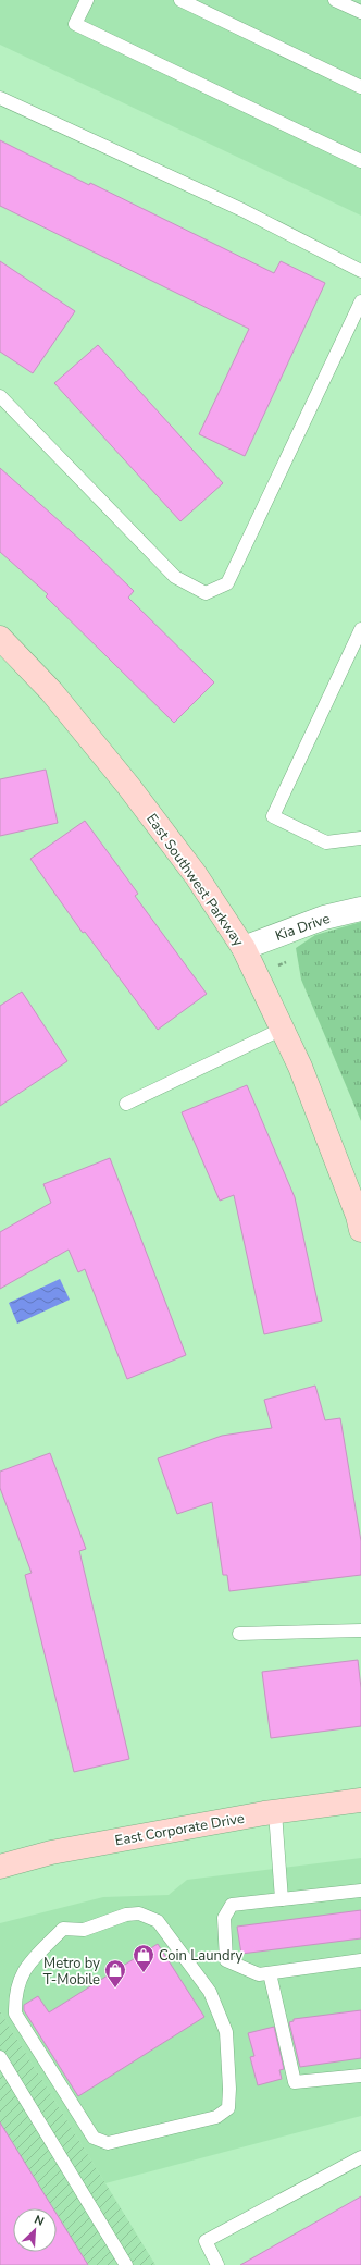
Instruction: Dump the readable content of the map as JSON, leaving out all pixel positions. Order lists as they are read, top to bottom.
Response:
{
  "streets": {
    "street": ["East Southwest Parkway", "Kia Drive", "East Corporate Drive"]
  },
  "crossings": [
    ["East Southwest Parkway", "Kia Drive"]
  ],
  "places": {
    "shop": ["Coin Laundry", "Metro by T-Mobile"]
  },
  "north": "top right"
}
